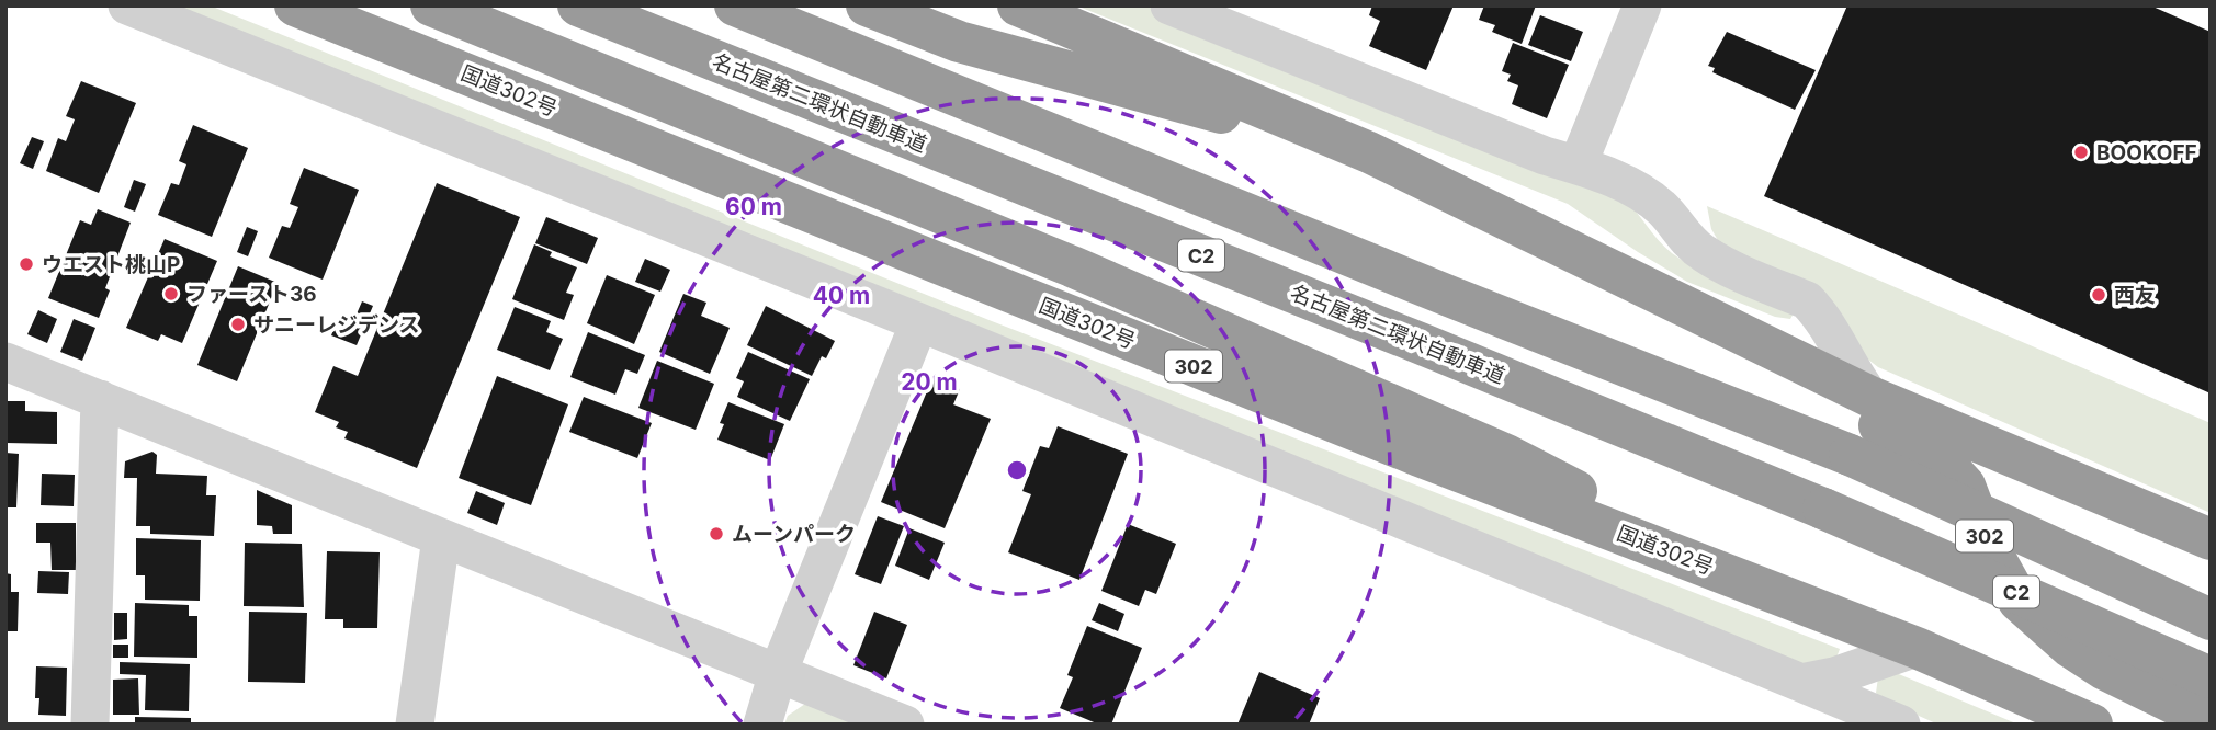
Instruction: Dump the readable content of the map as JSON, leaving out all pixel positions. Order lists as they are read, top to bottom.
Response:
{
  "streets": {
    "highway": [
      "国道302号",
      "名古屋第二環状自動車道",
      "C2",
      "302"
    ]
  },
  "places": [
    "BOOKOFF",
    "ウエスト桃山P",
    "ファースト36",
    "西友",
    "サニーレジデンス",
    "ムーンパーク"
  ],
  "rings": ["60 m", "40 m", "20 m"]
}
